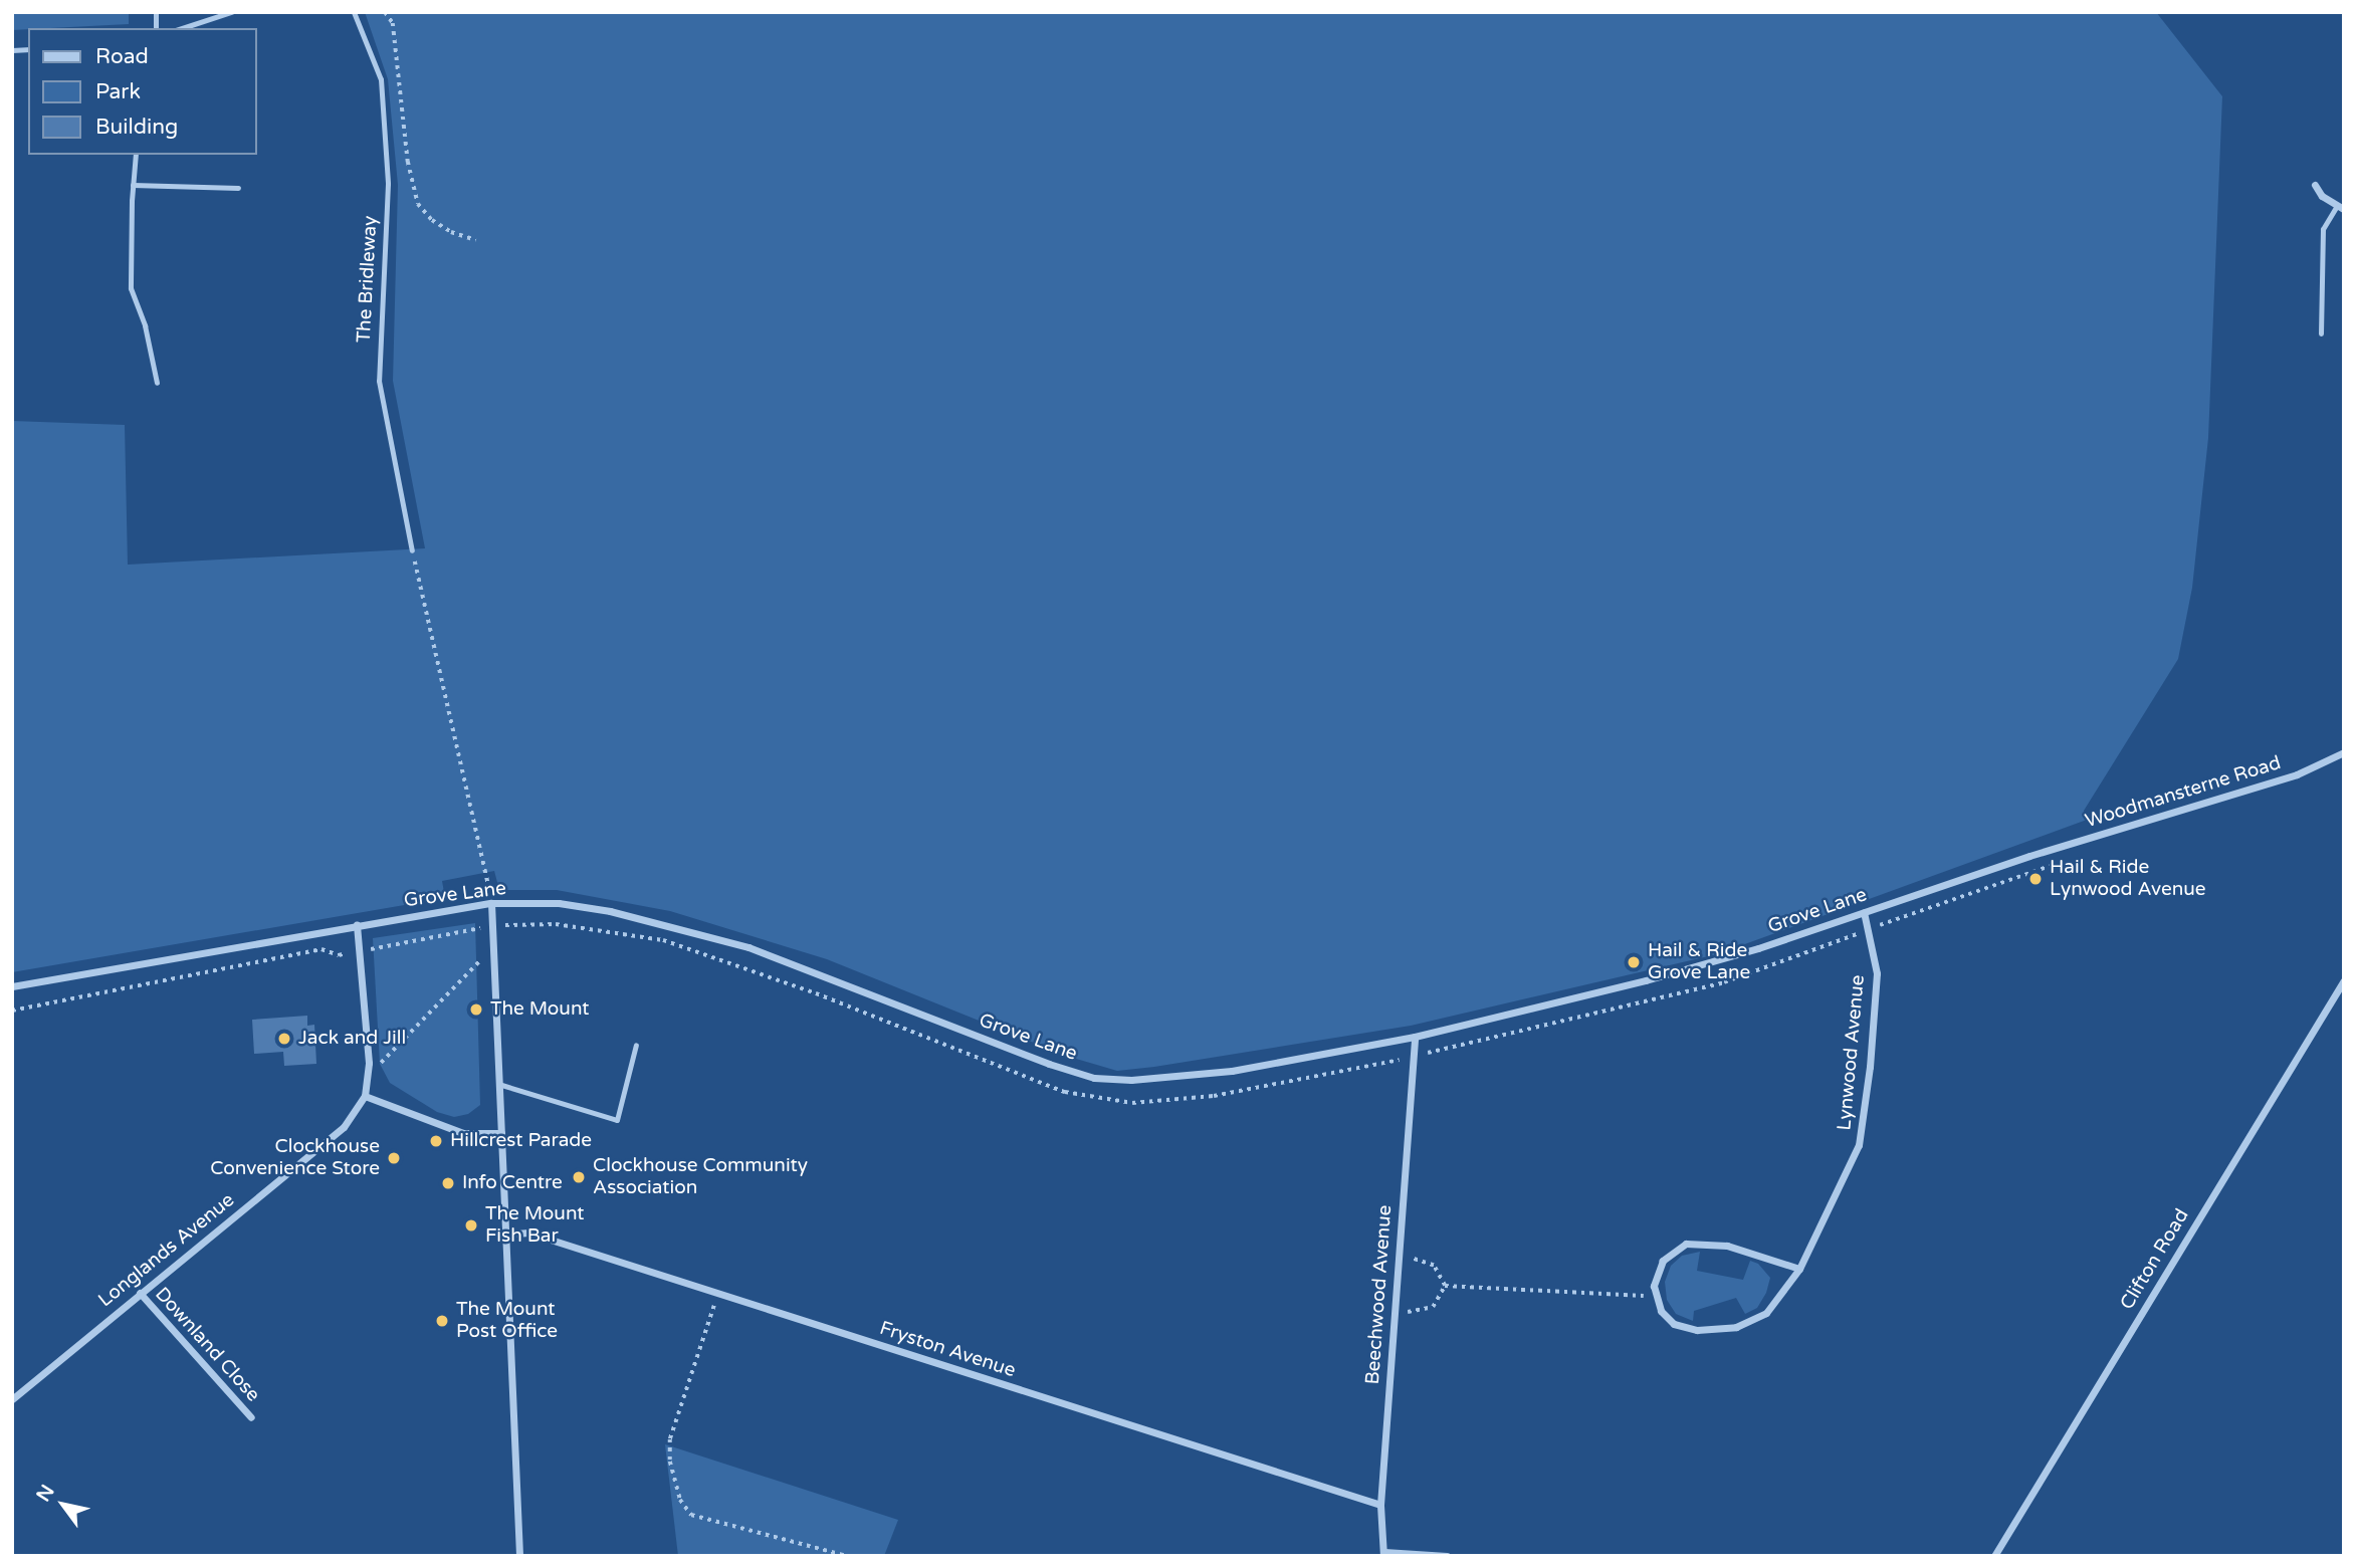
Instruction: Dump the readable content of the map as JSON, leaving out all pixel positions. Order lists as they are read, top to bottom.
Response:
{
  "streets": {
    "street": [
      "Woodmansterne Road",
      "Grove Lane",
      "Lynwood Avenue",
      "Longlands Avenue",
      "Clifton Road",
      "Beechwood Avenue",
      "Downland Close",
      "Fryston Avenue"
    ],
    "lane": ["The Bridleway"]
  },
  "crossings": [
    ["Woodmansterne Road", "Grove Lane"],
    ["Grove Lane", "Lynwood Avenue"],
    ["Grove Lane", "Longlands Avenue"],
    ["Grove Lane", "Beechwood Avenue"],
    ["Longlands Avenue", "Downland Close"],
    ["Beechwood Avenue", "Fryston Avenue"]
  ],
  "places": [
    "Hail & Ride Lynwood Avenue",
    "Hail & Ride Grove Lane",
    "The Mount",
    "Jack and Jill",
    "Hillcrest Parade",
    "Clockhouse Convenience Store",
    "Clockhouse Community Association",
    "Info Centre",
    "The Mount Fish Bar",
    "The Mount Post Office"
  ],
  "legend": ["Road", "Park", "Building"],
  "north": "top left"
}
